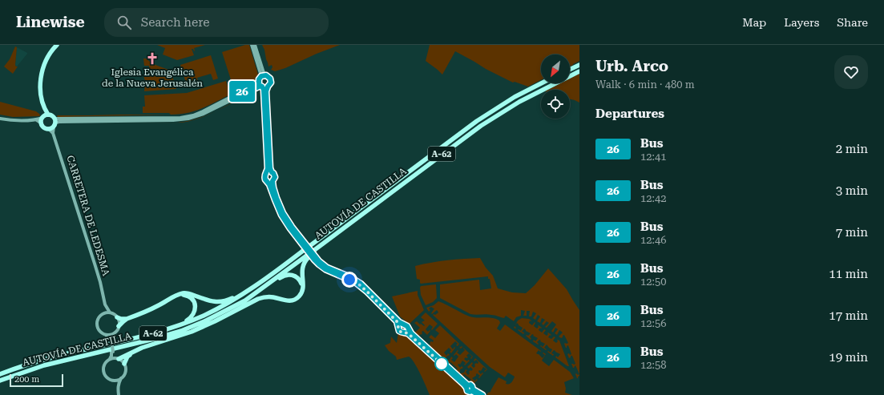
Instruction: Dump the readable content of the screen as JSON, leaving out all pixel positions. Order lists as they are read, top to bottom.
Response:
{
  "streets": {
    "highway": ["A-62", "AUTOVÍA DE CASTILLA"],
    "main road": ["CARRETERA DE LEDESMA"]
  },
  "places": {
    "church": ["Iglesia Evangélica de la Nueva Jerusalén"]
  },
  "lines": ["bus line 26"],
  "scale_bar": "200 m",
  "north": "bottom left",
  "page": {
    "header": "Linewise",
    "search": "Search here",
    "nav": ["Map", "Layers", "Share"],
    "on_map": "26",
    "heading": [
      ["Urb. Arco", "Walk · 6 min · 480 m"],
      "Departures"
    ],
    "list": [
      {
        "mark": "26",
        "name": "Bus",
        "note": "12:41",
        "value": "2 min"
      },
      {
        "mark": "26",
        "name": "Bus",
        "note": "12:42",
        "value": "3 min"
      },
      {
        "mark": "26",
        "name": "Bus",
        "note": "12:46",
        "value": "7 min"
      },
      {
        "mark": "26",
        "name": "Bus",
        "note": "12:50",
        "value": "11 min"
      },
      {
        "mark": "26",
        "name": "Bus",
        "note": "12:56",
        "value": "17 min"
      },
      {
        "mark": "26",
        "name": "Bus",
        "note": "12:58",
        "value": "19 min"
      }
    ],
    "scale": "200 m"
  }
}
